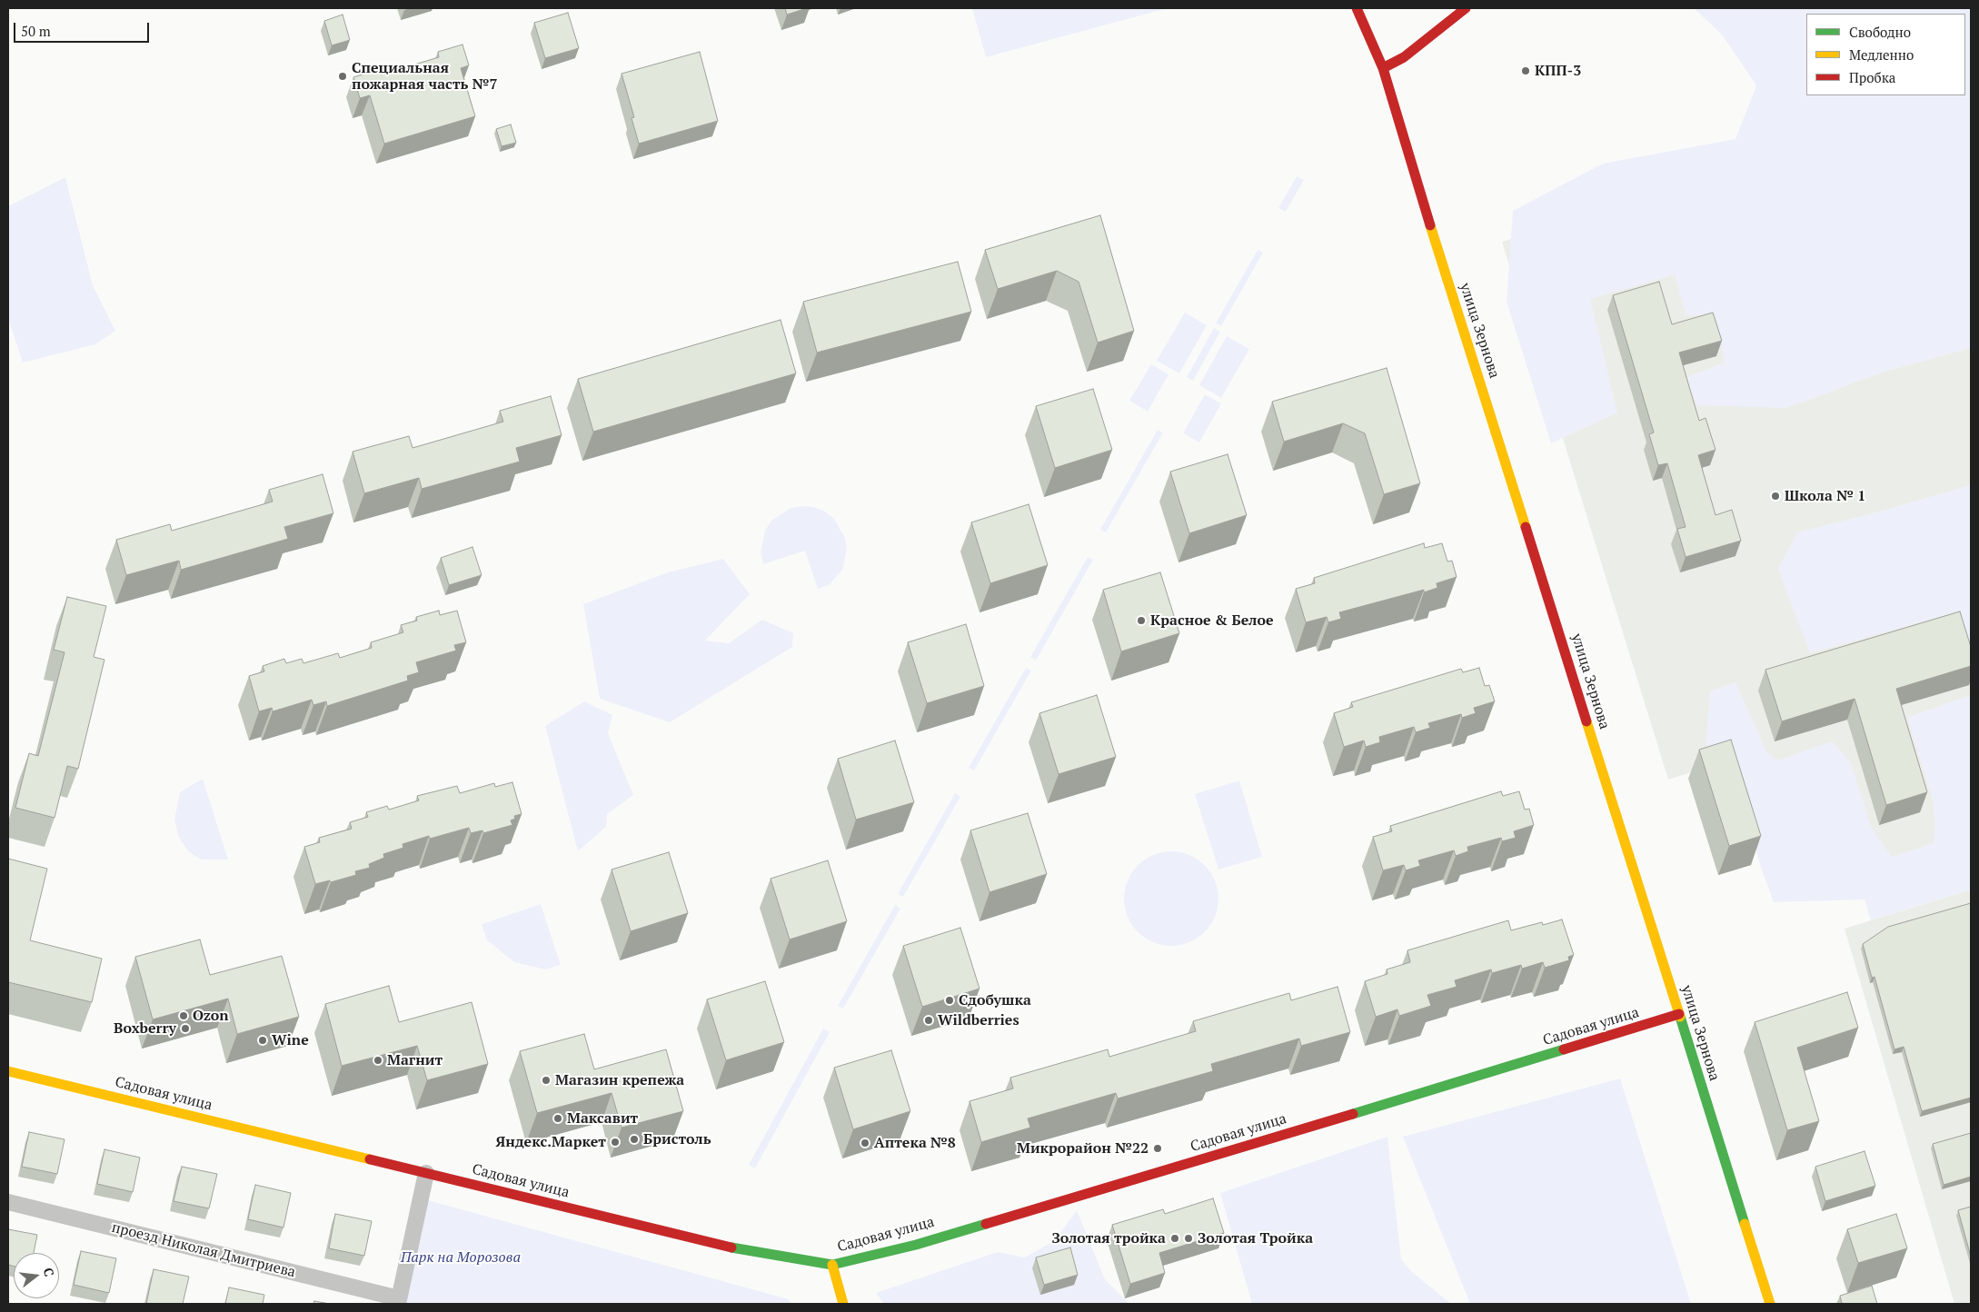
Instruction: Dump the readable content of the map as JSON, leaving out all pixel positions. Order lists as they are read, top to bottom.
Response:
{
  "streets": {
    "street": ["улица Зернова", "Садовая улица", "проезд Николая Дмитриева"]
  },
  "crossings": [
    ["улица Зернова", "Садовая улица"]
  ],
  "parks": ["Парк на Морозова"],
  "places": [
    "КПП-3",
    "Специальная пожарная часть №7",
    "Школа № 1",
    "Красное & Белое",
    "Сдобушка",
    "Ozon",
    "Wildberries",
    "Boxberry",
    "Wine",
    "Магнит",
    "Магазин крепежа",
    "Максавит",
    "Бристоль",
    "Яндекс.Маркет",
    "Аптека №8",
    "Микрорайон №22",
    "Золотая тройка",
    "Золотая Тройка"
  ],
  "legend": ["Свободно", "Медленно", "Пробка"],
  "scale_bar": "50 m",
  "north": "right"
}
